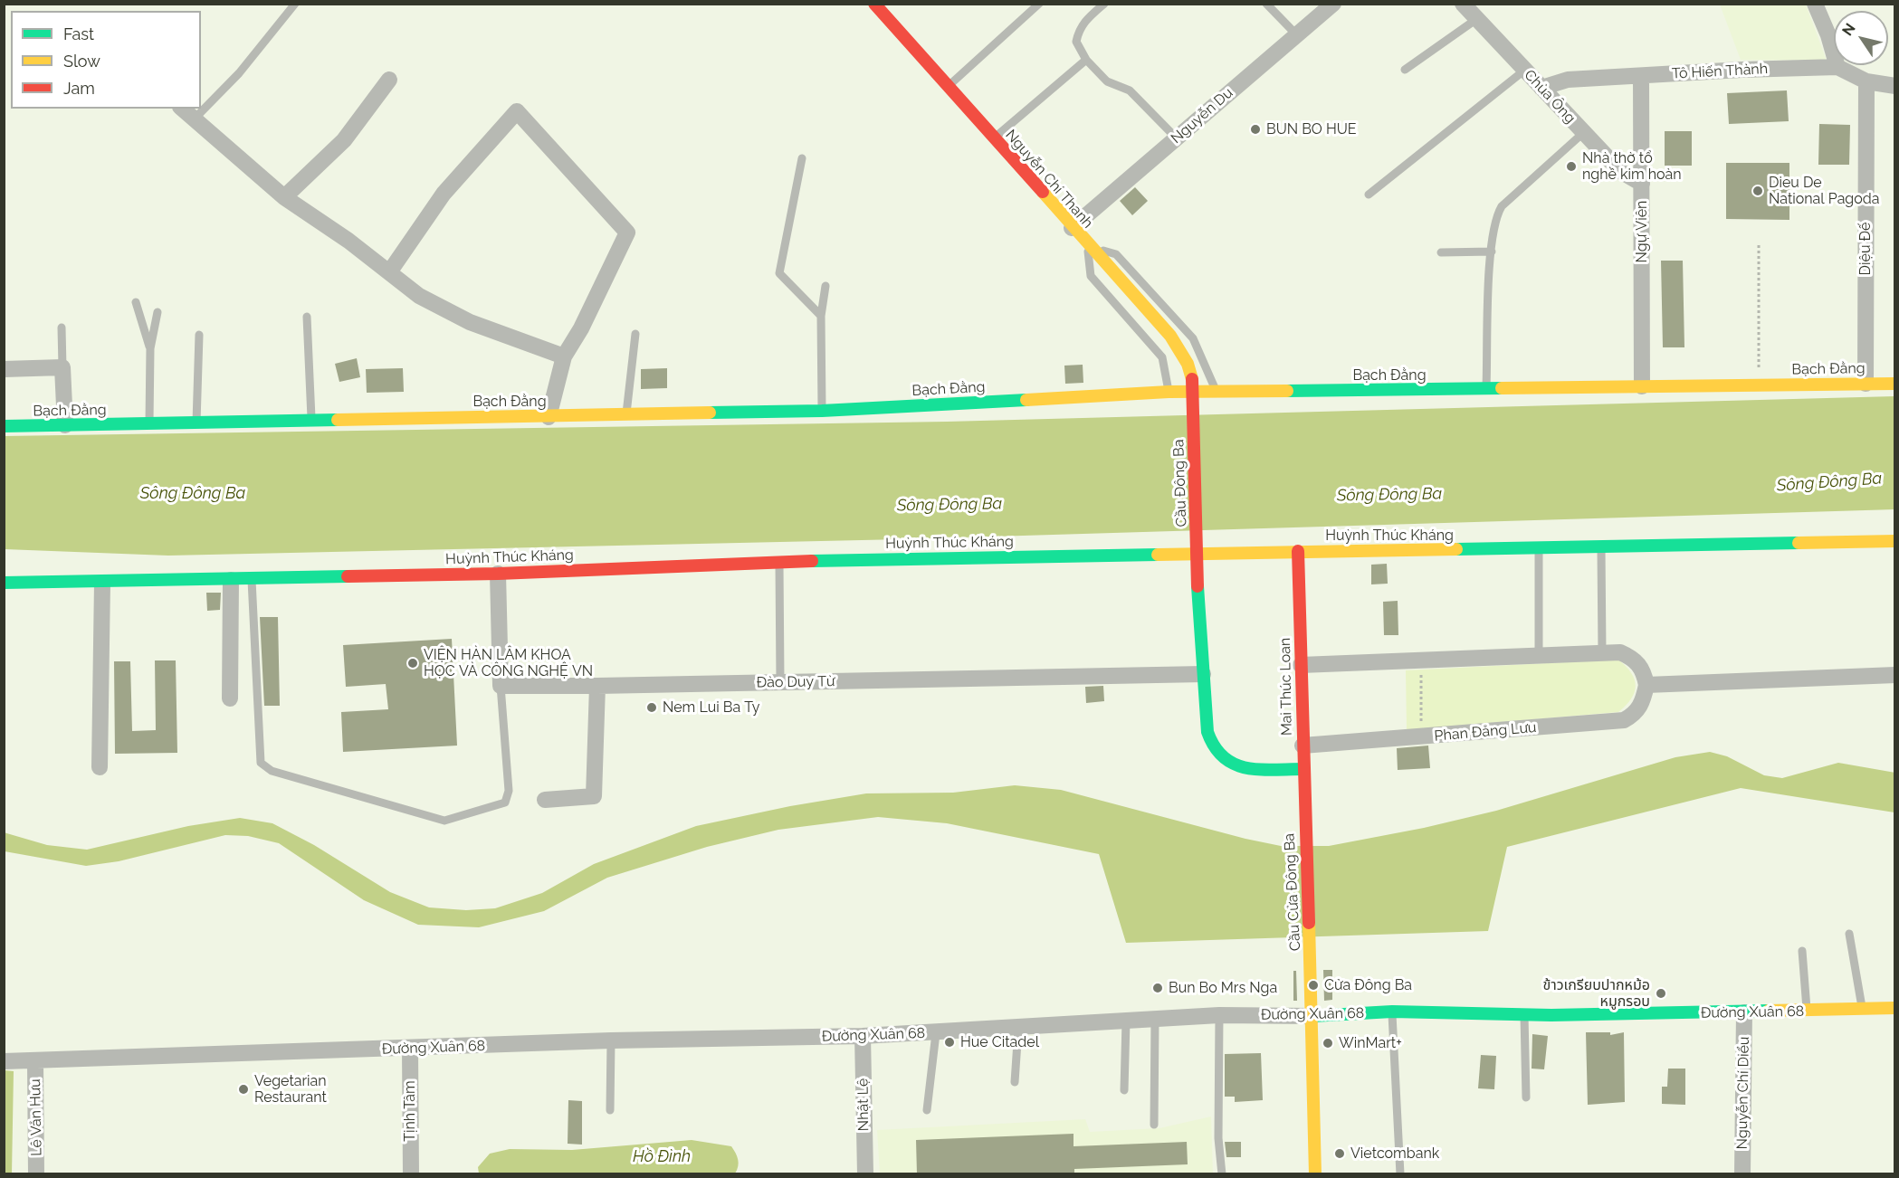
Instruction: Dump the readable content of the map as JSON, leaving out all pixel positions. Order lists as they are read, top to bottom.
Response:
{
  "streets": {
    "street": [
      "Tô Hiến Thành",
      "Chùa Ông",
      "Nguyễn Du",
      "Nguyễn Chí Thanh",
      "Ngự Viên",
      "Diệu Đế",
      "Bạch Đằng",
      "Cầu Đông Ba",
      "Huỳnh Thúc Kháng",
      "Đào Duy Từ",
      "Mai Thúc Loan",
      "Phan Đăng Lưu",
      "Cầu Cửa Đông Ba",
      "Đường Xuân 68",
      "Nguyễn Chí Diểu",
      "Nhật Lệ",
      "Tịnh Tâm",
      "Lê Văn Hưu"
    ]
  },
  "crossings": [
    ["Tô Hiến Thành", "Chùa Ông"],
    ["Tô Hiến Thành", "Ngự Viên"],
    ["Tô Hiến Thành", "Diệu Đế"],
    ["Chùa Ông", "Ngự Viên"],
    ["Nguyễn Du", "Nguyễn Chí Thanh"],
    ["Nguyễn Chí Thanh", "Cầu Đông Ba"],
    ["Ngự Viên", "Bạch Đằng"],
    ["Diệu Đế", "Bạch Đằng"],
    ["Cầu Đông Ba", "Đào Duy Từ"],
    ["Huỳnh Thúc Kháng", "Mai Thúc Loan"],
    ["Mai Thúc Loan", "Phan Đăng Lưu"],
    ["Mai Thúc Loan", "Cầu Cửa Đông Ba"],
    ["Cầu Cửa Đông Ba", "Đường Xuân 68"],
    ["Đường Xuân 68", "Nguyễn Chí Diểu"],
    ["Đường Xuân 68", "Nhật Lệ"],
    ["Đường Xuân 68", "Tịnh Tâm"],
    ["Đường Xuân 68", "Lê Văn Hưu"]
  ],
  "water": ["Sông Đông Ba", "Hồ Đình"],
  "places": [
    "BUN BO HUE",
    "Nhà thờ tổ nghề kim hoàn",
    "Dieu De National Pagoda",
    "VIỆN HÀN LÂM KHOA HỌC VÀ CÔNG NGHỆ VN",
    "Nem Lui Ba Ty",
    "Cửa Đông Ba",
    "Bun Bo Mrs Nga",
    "ข้าวเกรียบปากหม้อ หมูกรอบ",
    "Hue Citadel",
    "WinMart+",
    "Vegetarian Restaurant",
    "Vietcombank"
  ],
  "legend": ["Fast", "Slow", "Jam"],
  "north": "top left"
}
